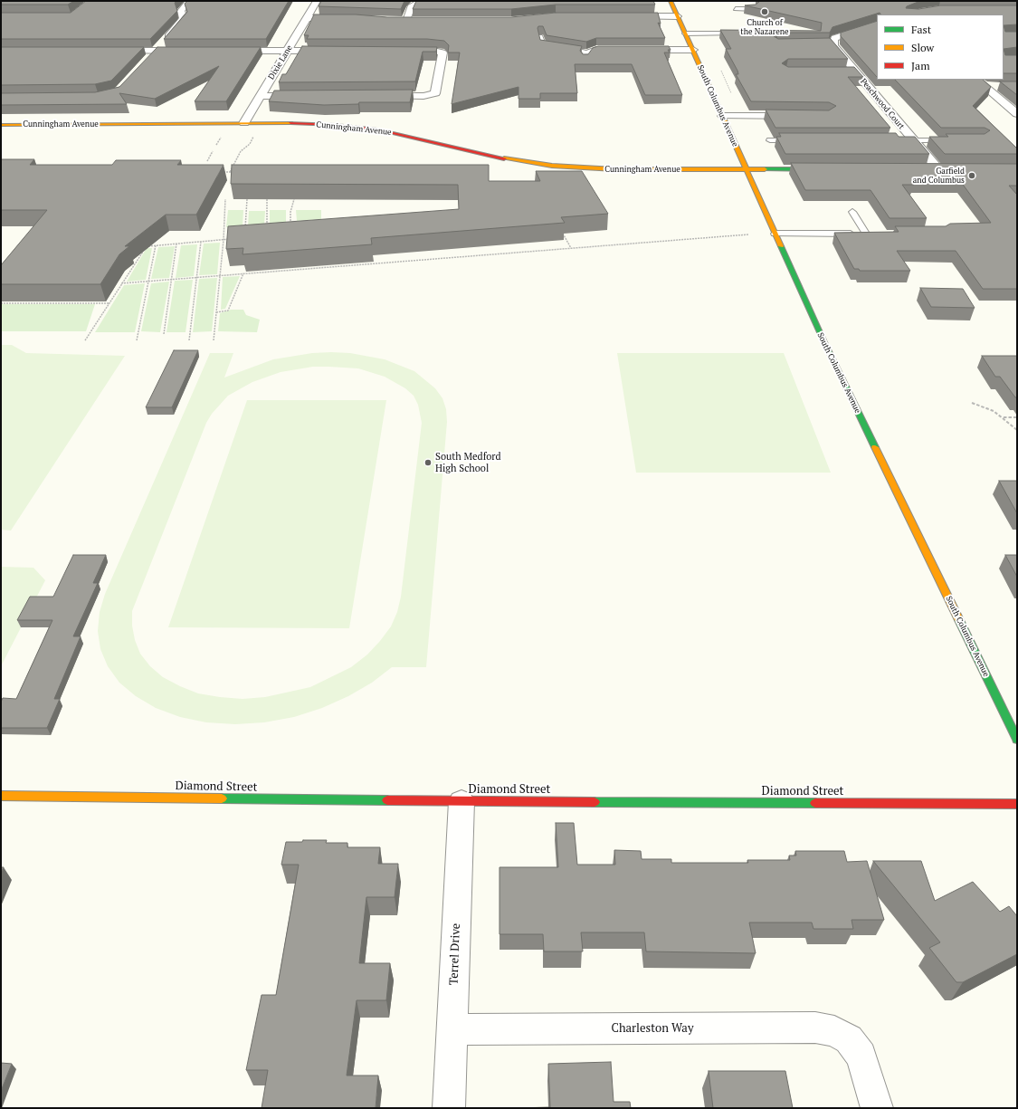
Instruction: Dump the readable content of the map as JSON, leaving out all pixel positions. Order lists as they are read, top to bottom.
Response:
{
  "streets": {
    "main road": ["South Columbus Avenue", "Cunningham Avenue", "Diamond Street"],
    "street": [
      "Dixie Lane",
      "Peachwood Court",
      "Terrel Drive",
      "Charleston Way"
    ]
  },
  "crossings": [
    ["Dixie Lane", "Cunningham Avenue"],
    ["South Columbus Avenue", "Cunningham Avenue"],
    ["Diamond Street", "Terrel Drive"],
    ["Terrel Drive", "Charleston Way"]
  ],
  "places": ["Church of the Nazarene", "Garfield and Columbus", "South Medford High School"],
  "legend": ["Fast", "Slow", "Jam"]
}
